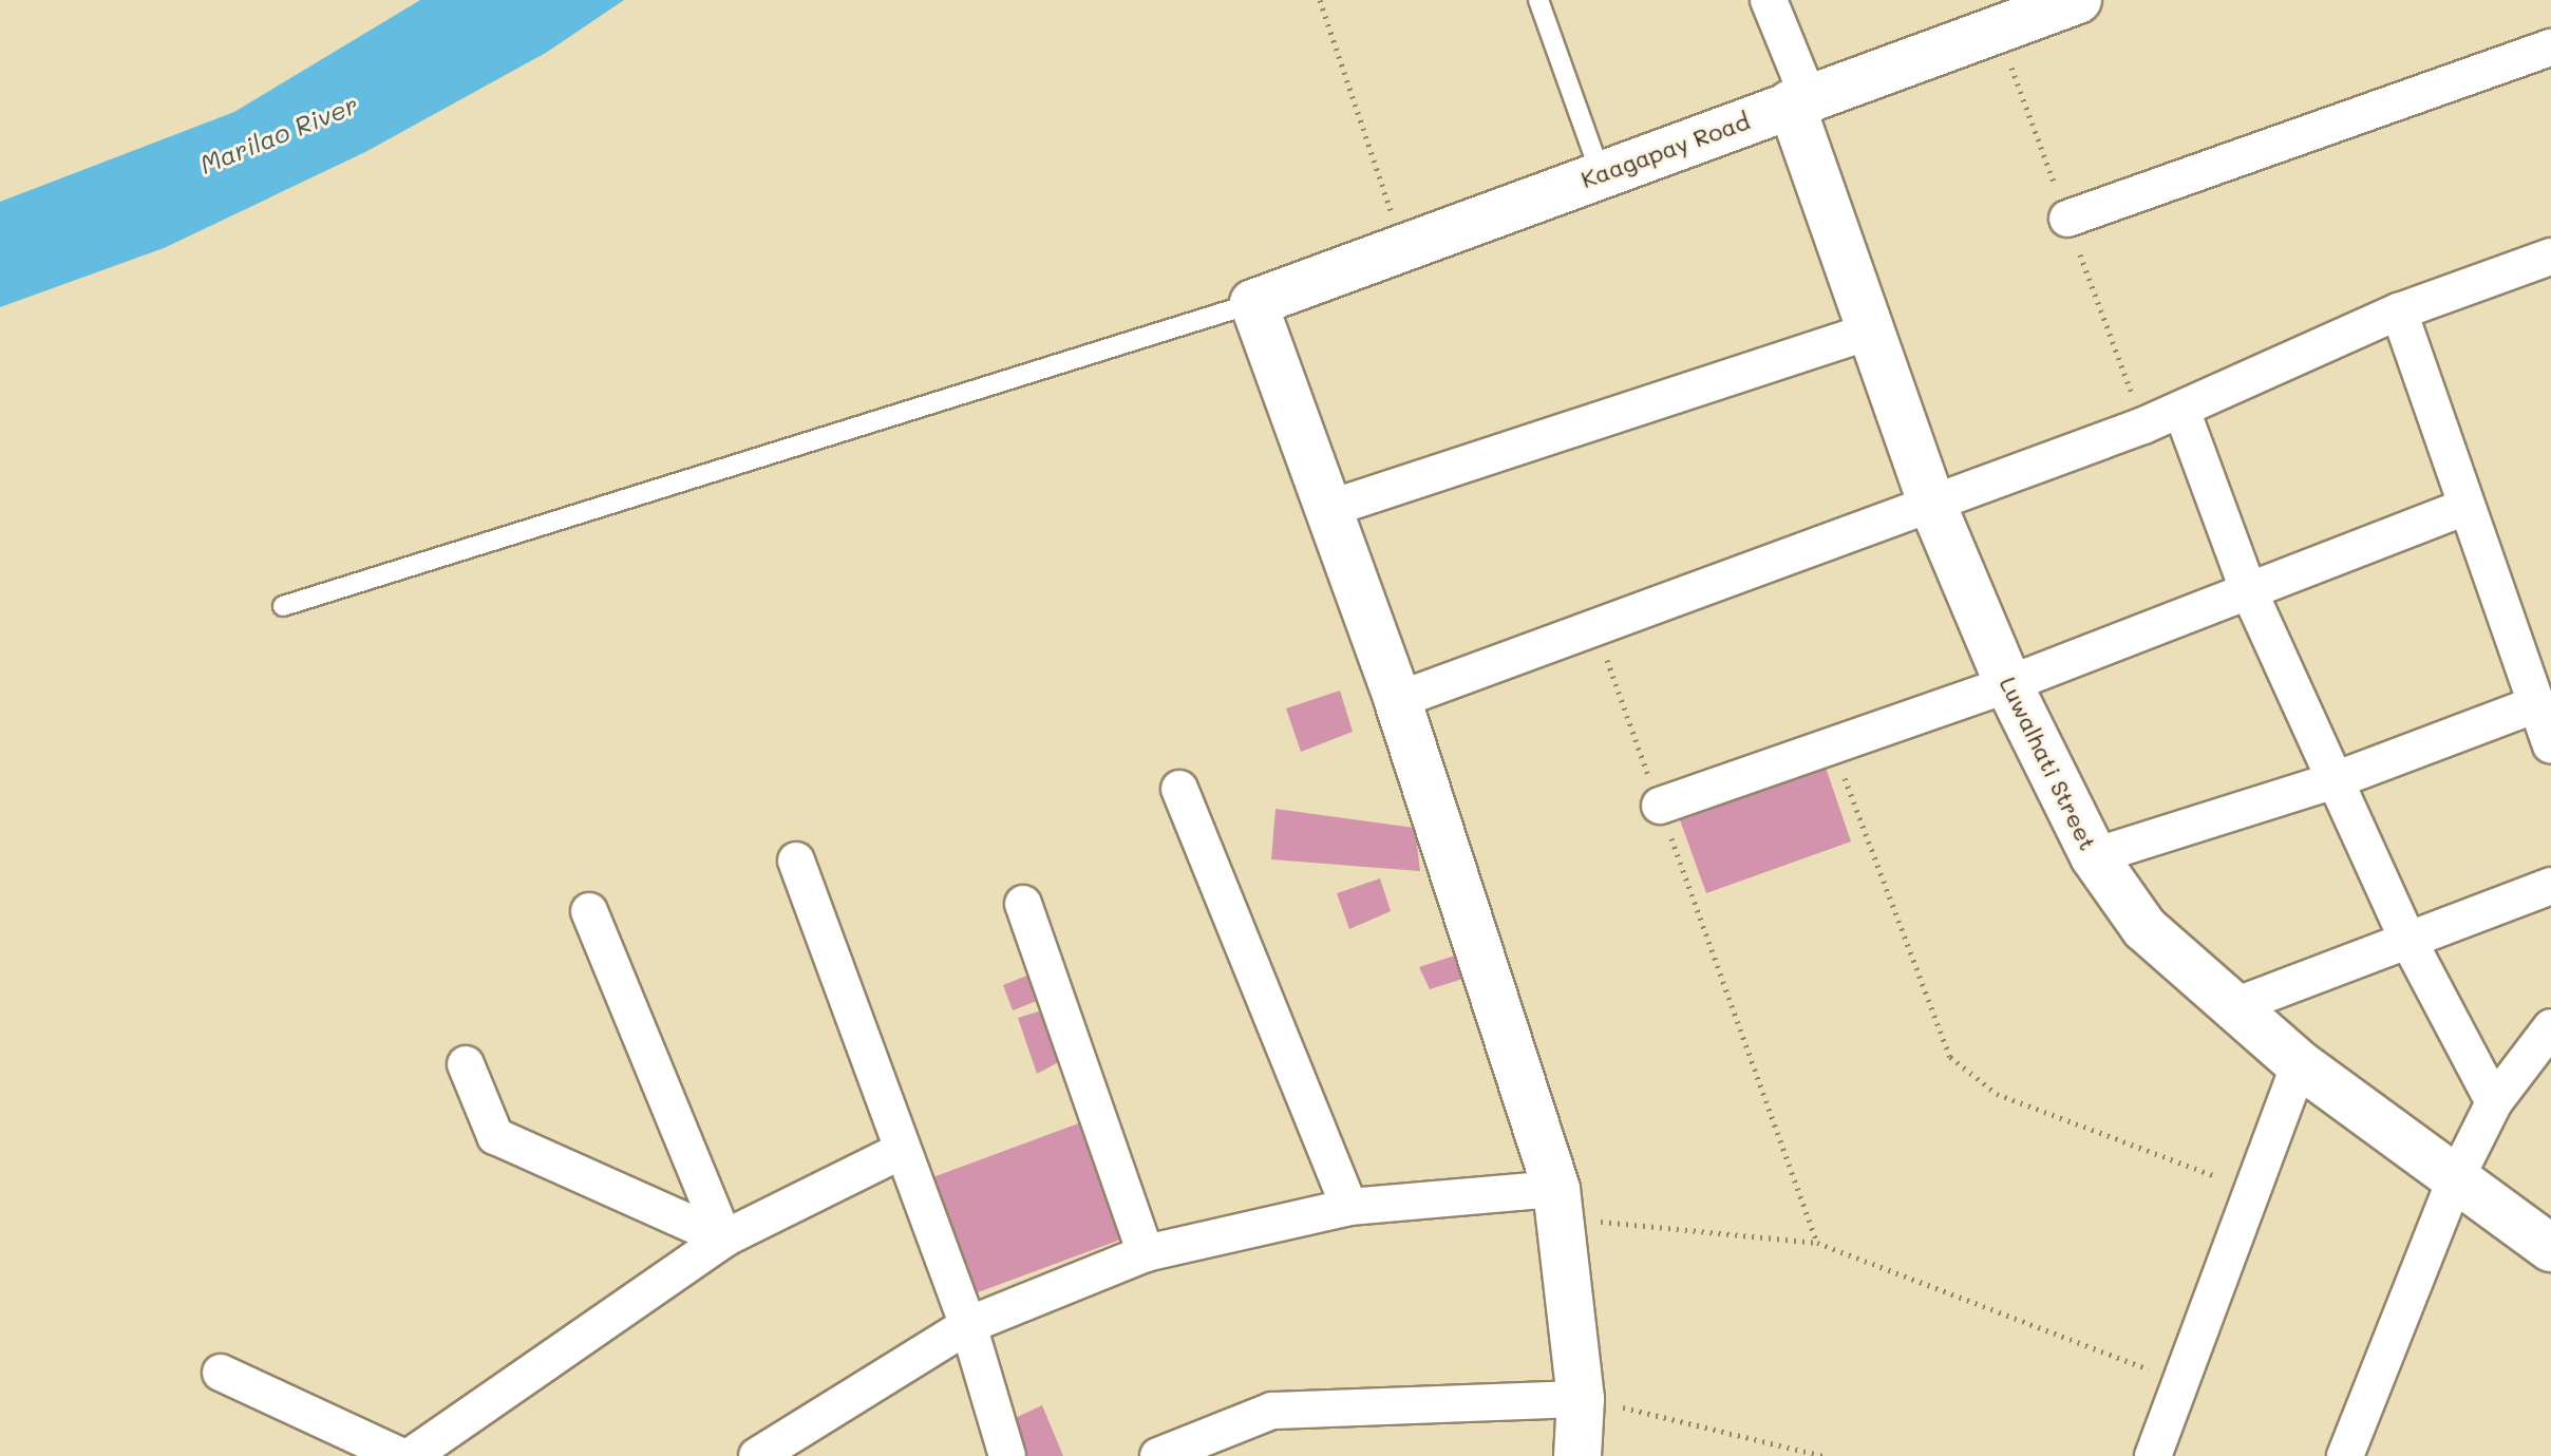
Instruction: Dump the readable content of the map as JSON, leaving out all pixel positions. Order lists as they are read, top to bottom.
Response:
{
  "streets": {
    "street": ["Kaagapay Road", "Luwalhati Street"]
  },
  "crossings": [
    ["Kaagapay Road", "Luwalhati Street"]
  ],
  "water": ["Marilao River"]
}
